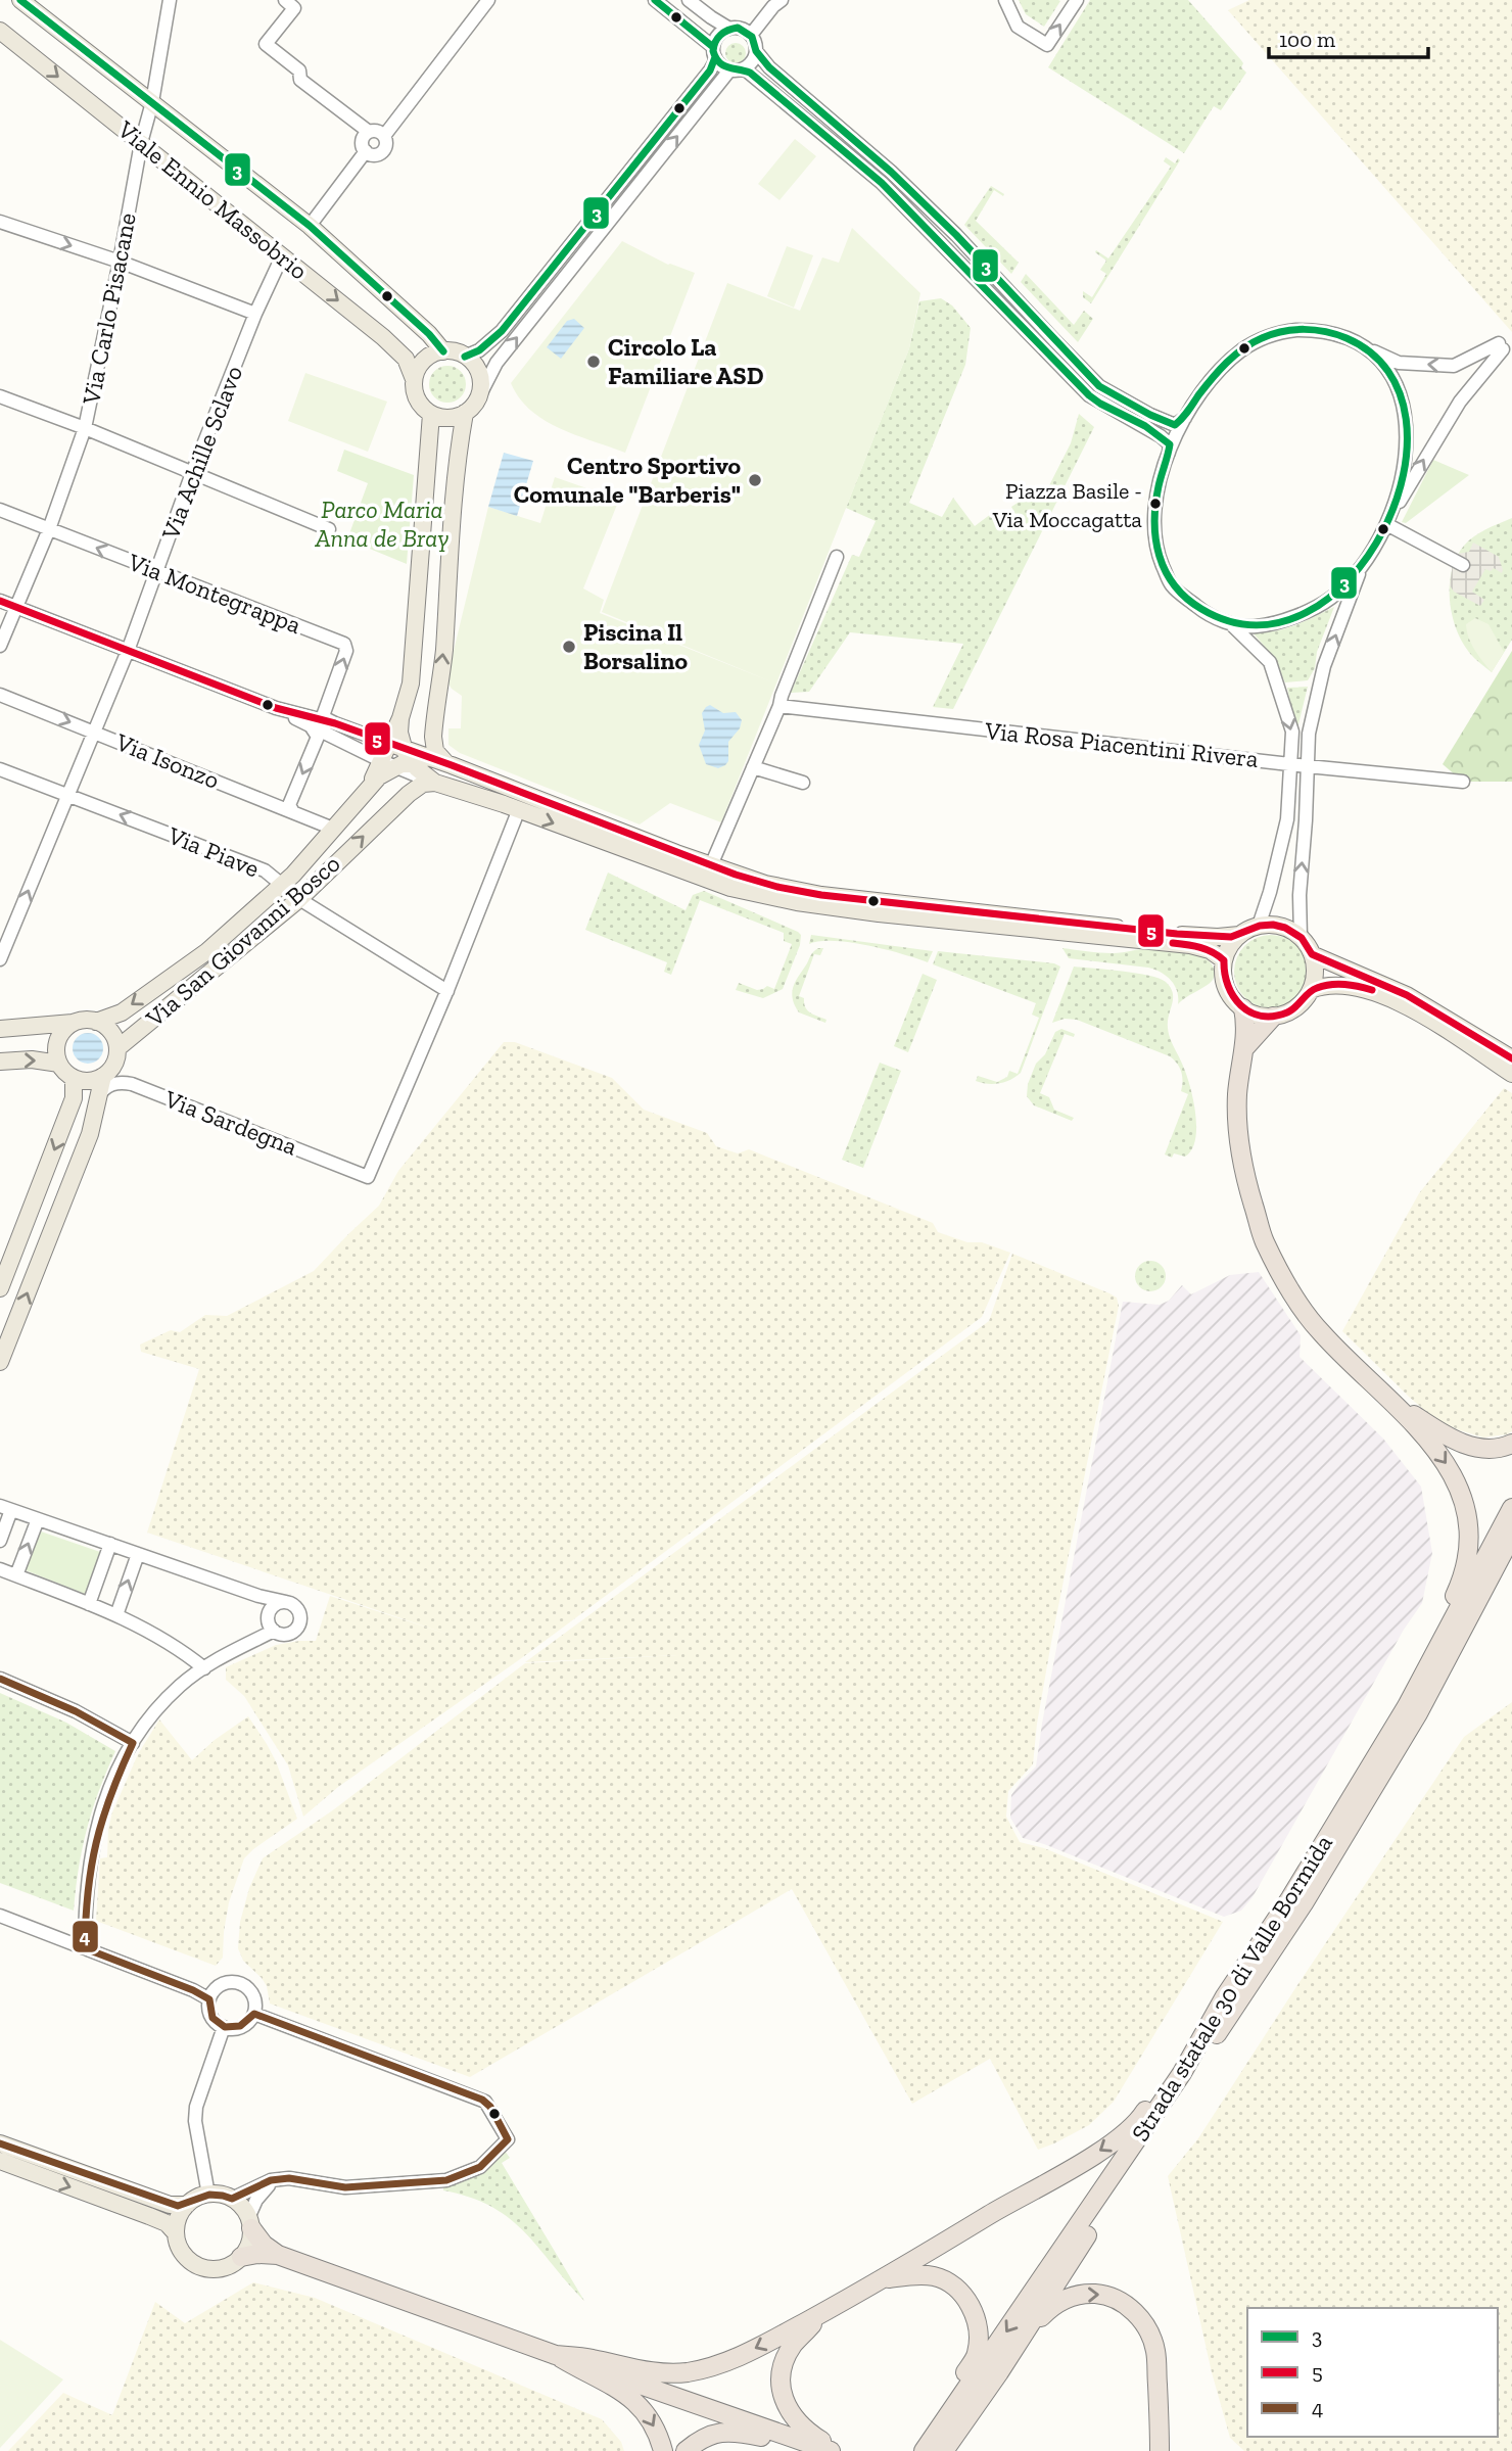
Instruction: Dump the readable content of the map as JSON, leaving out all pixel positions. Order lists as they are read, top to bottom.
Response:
{
  "streets": {
    "highway": ["Strada statale 30 di Valle Bormida"],
    "main road": ["Viale Ennio Massobrio", "Via San Giovanni Bosco"],
    "street": [
      "Via Carlo Pisacane",
      "Via Achille Sclavo",
      "Via Montegrappa",
      "Via Rosa Piacentini Rivera",
      "Via Isonzo",
      "Via Piave",
      "Via Sardegna"
    ]
  },
  "crossings": [
    ["Viale Ennio Massobrio", "Via Carlo Pisacane"],
    ["Viale Ennio Massobrio", "Via Achille Sclavo"],
    ["Via Carlo Pisacane", "Via Montegrappa"],
    ["Via Achille Sclavo", "Via Montegrappa"],
    ["Via Achille Sclavo", "Via Isonzo"],
    ["Via Achille Sclavo", "Via Piave"],
    ["Via Isonzo", "Via San Giovanni Bosco"],
    ["Via Piave", "Via San Giovanni Bosco"],
    ["Via Piave", "Via Sardegna"],
    ["Via San Giovanni Bosco", "Via Sardegna"]
  ],
  "one_way": ["Via Piave"],
  "parks": ["Parco Maria Anna de Bray"],
  "places": [
    "Circolo La Familiare ASD",
    "Centro Sportivo Comunale \"Barberis\"",
    "Piazza Basile - Via Moccagatta",
    "Piscina Il Borsalino"
  ],
  "lines": ["transit line 3", "transit line 5", "transit line 4"],
  "legend": ["3", "5", "4"],
  "scale_bar": "100 m"
}
